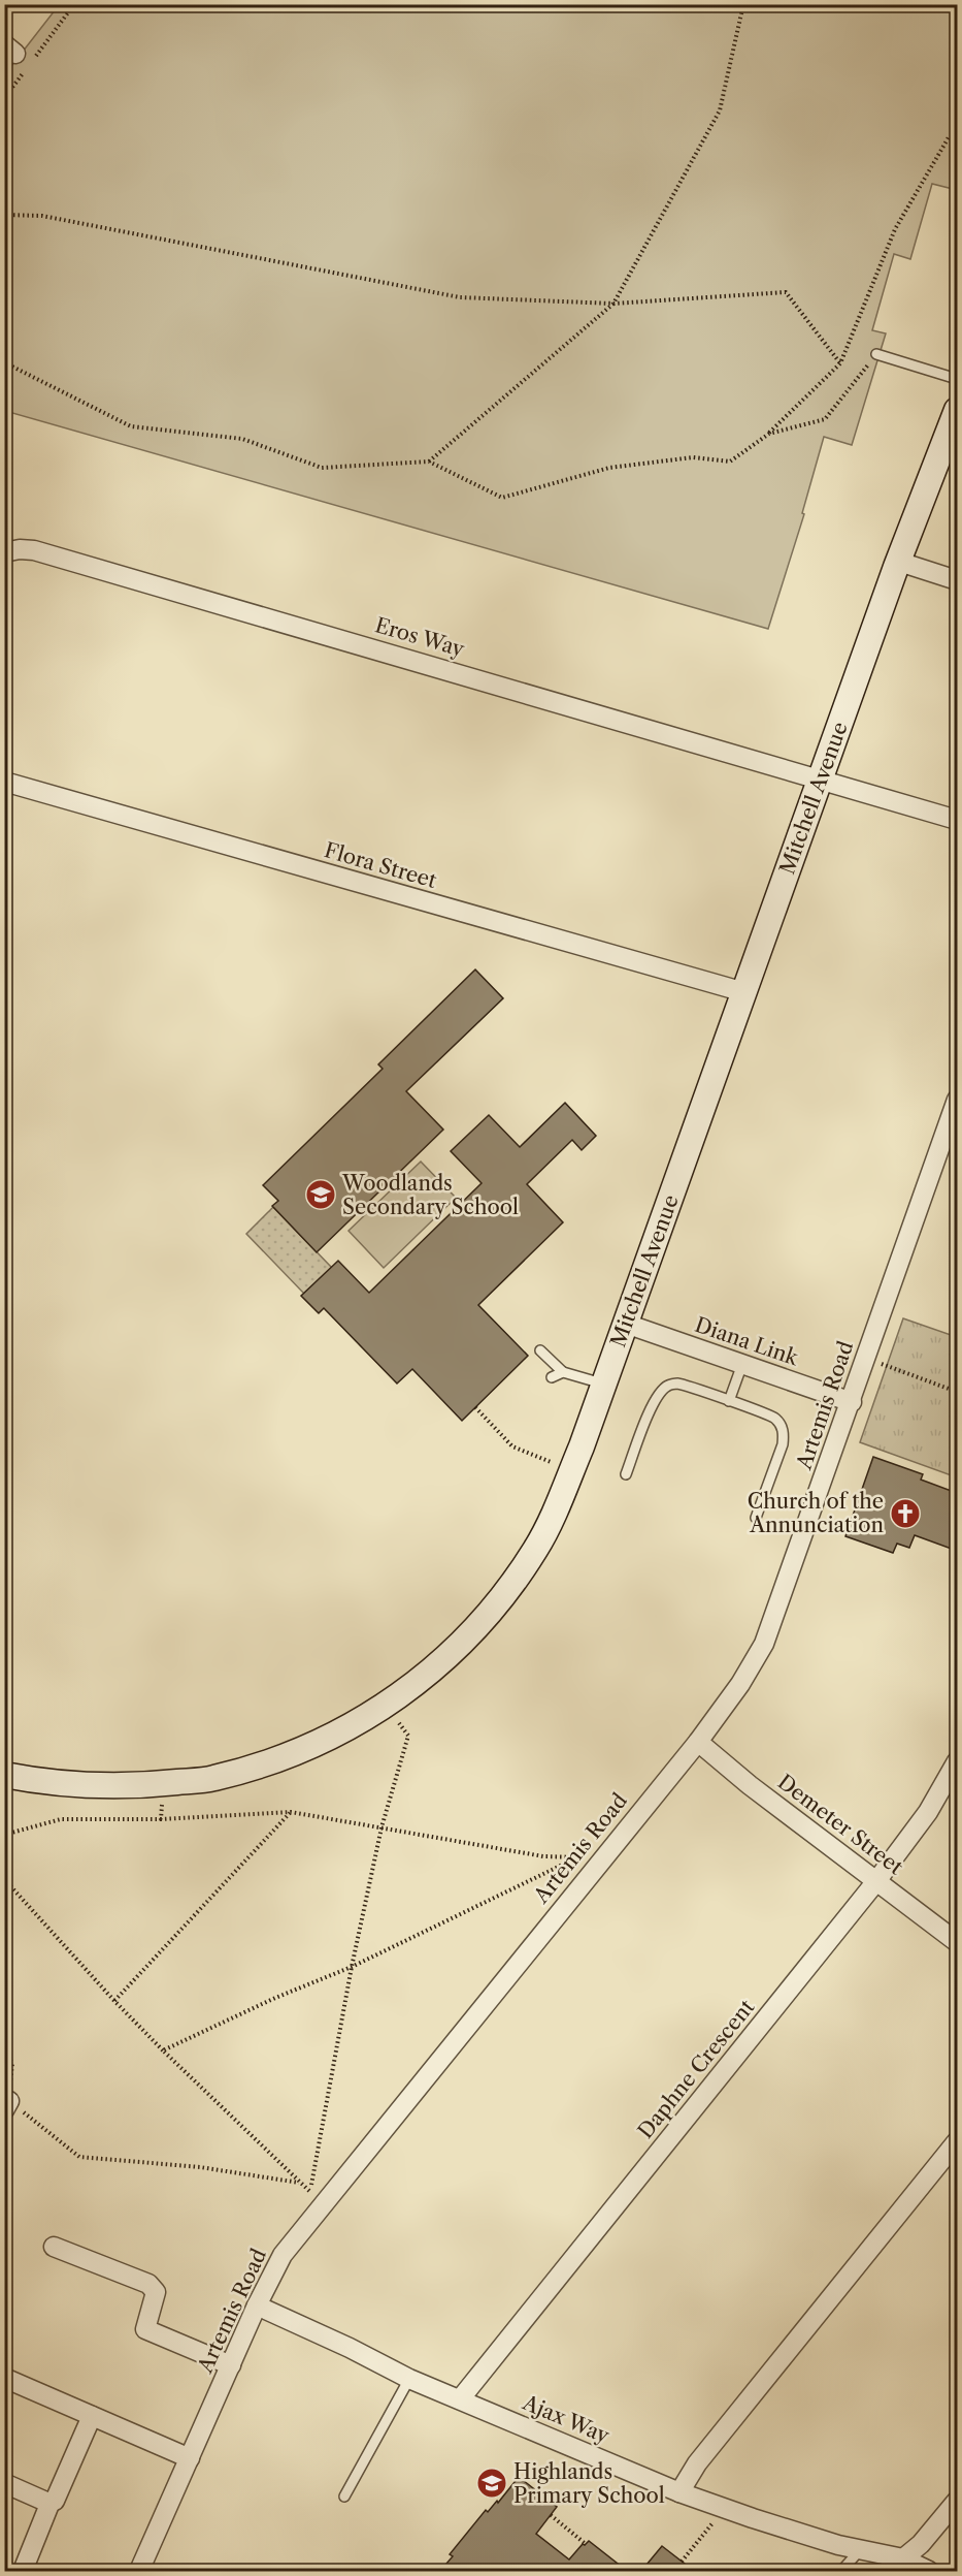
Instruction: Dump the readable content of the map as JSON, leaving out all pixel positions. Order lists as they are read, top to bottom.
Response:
{
  "streets": {
    "street": [
      "Eros Way",
      "Mitchell Avenue",
      "Flora Street",
      "Diana Link",
      "Artemis Road",
      "Demeter Street",
      "Daphne Crescent",
      "Ajax Way"
    ]
  },
  "crossings": [
    ["Eros Way", "Mitchell Avenue"],
    ["Mitchell Avenue", "Flora Street"],
    ["Mitchell Avenue", "Diana Link"],
    ["Diana Link", "Artemis Road"],
    ["Artemis Road", "Demeter Street"],
    ["Artemis Road", "Ajax Way"],
    ["Demeter Street", "Daphne Crescent"],
    ["Daphne Crescent", "Ajax Way"]
  ],
  "places": {
    "school or university": ["Woodlands Secondary School", "Highlands Primary School"],
    "church": ["Church of the Annunciation"]
  }
}
